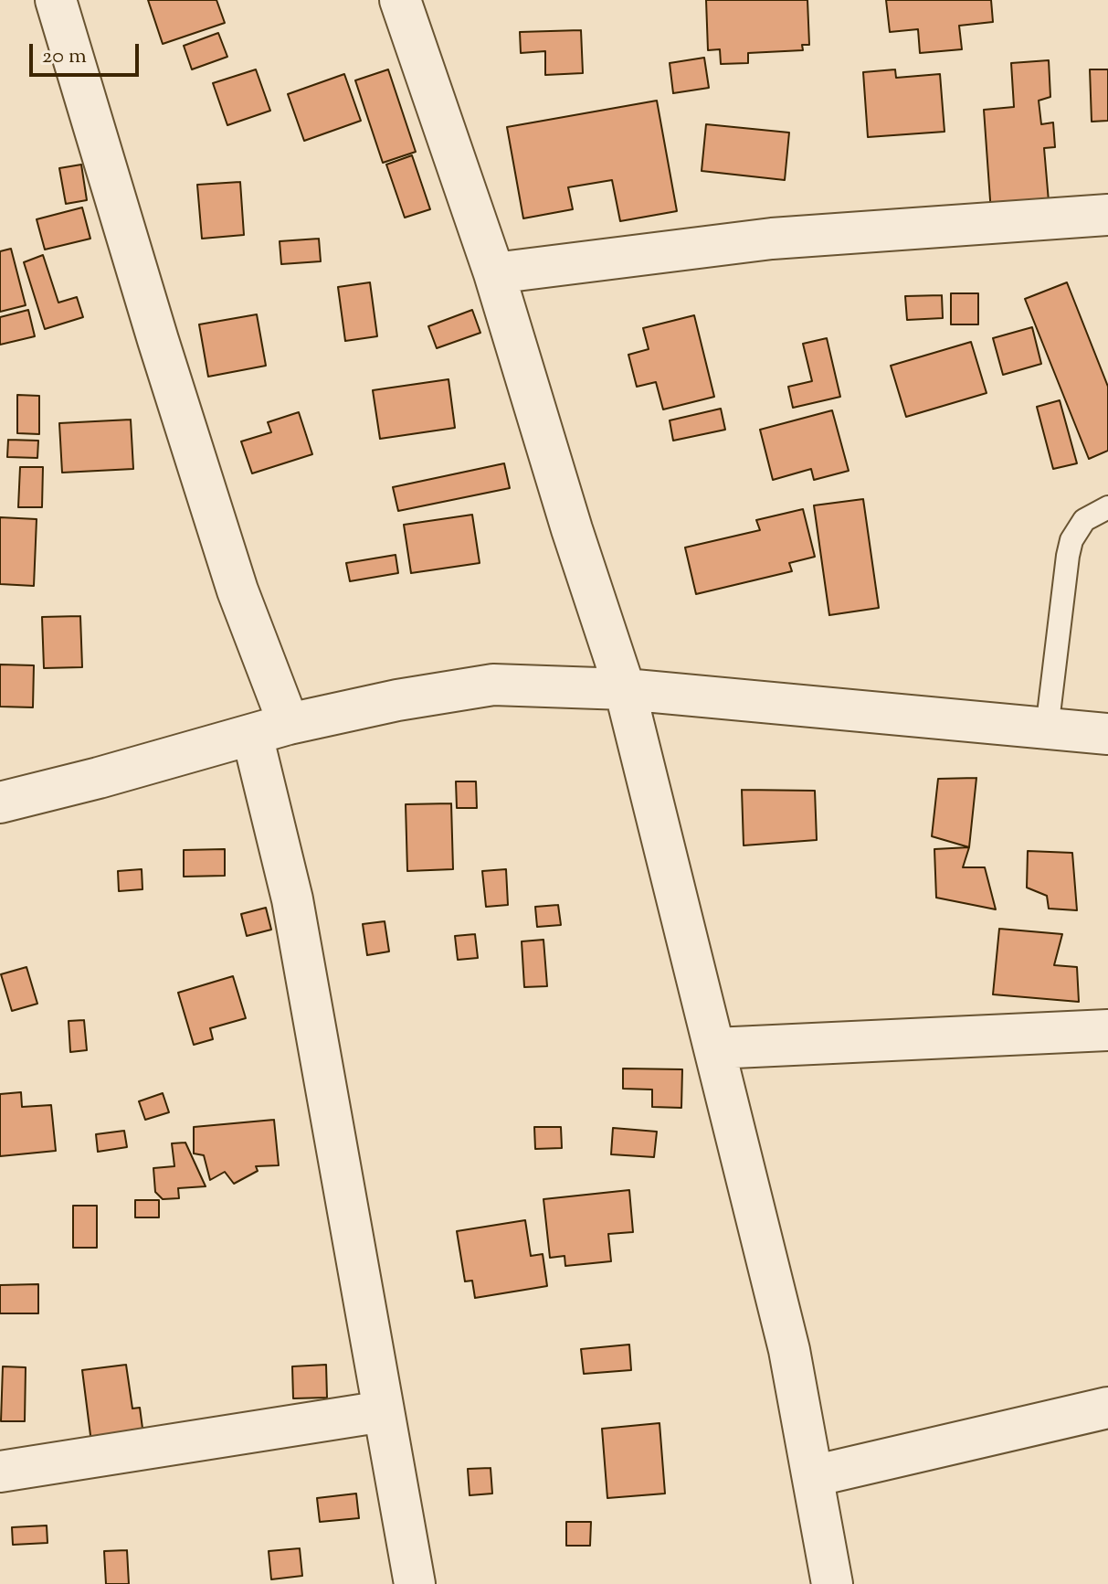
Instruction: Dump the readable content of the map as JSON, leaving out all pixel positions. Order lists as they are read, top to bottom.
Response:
{
  "scale_bar": "20 m"
}
